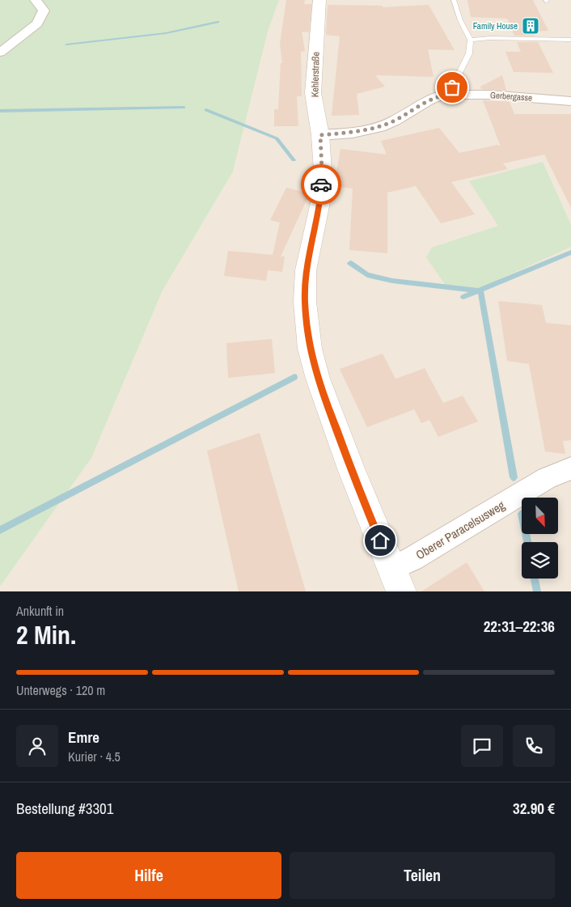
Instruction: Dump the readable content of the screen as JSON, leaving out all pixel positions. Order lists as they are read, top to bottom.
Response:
{
  "streets": {
    "street": ["Kehlerstraße", "Gerbergasse", "Oberer Paracelsusweg"]
  },
  "crossings": [
    ["Kehlerstraße", "Gerbergasse"],
    ["Kehlerstraße", "Oberer Paracelsusweg"]
  ],
  "places": {
    "building": ["Family House"]
  },
  "north": "bottom right",
  "page": {
    "heading": ["2 Min.", "Ankunft in", "22:31–22:36"],
    "panel": [
      "Emre",
      "Kurier · 4.5",
      "Bestellung #3301",
      "32.90 €"
    ],
    "bar": "Unterwegs · 120 m",
    "buttons": ["Hilfe", "Teilen"]
  }
}
